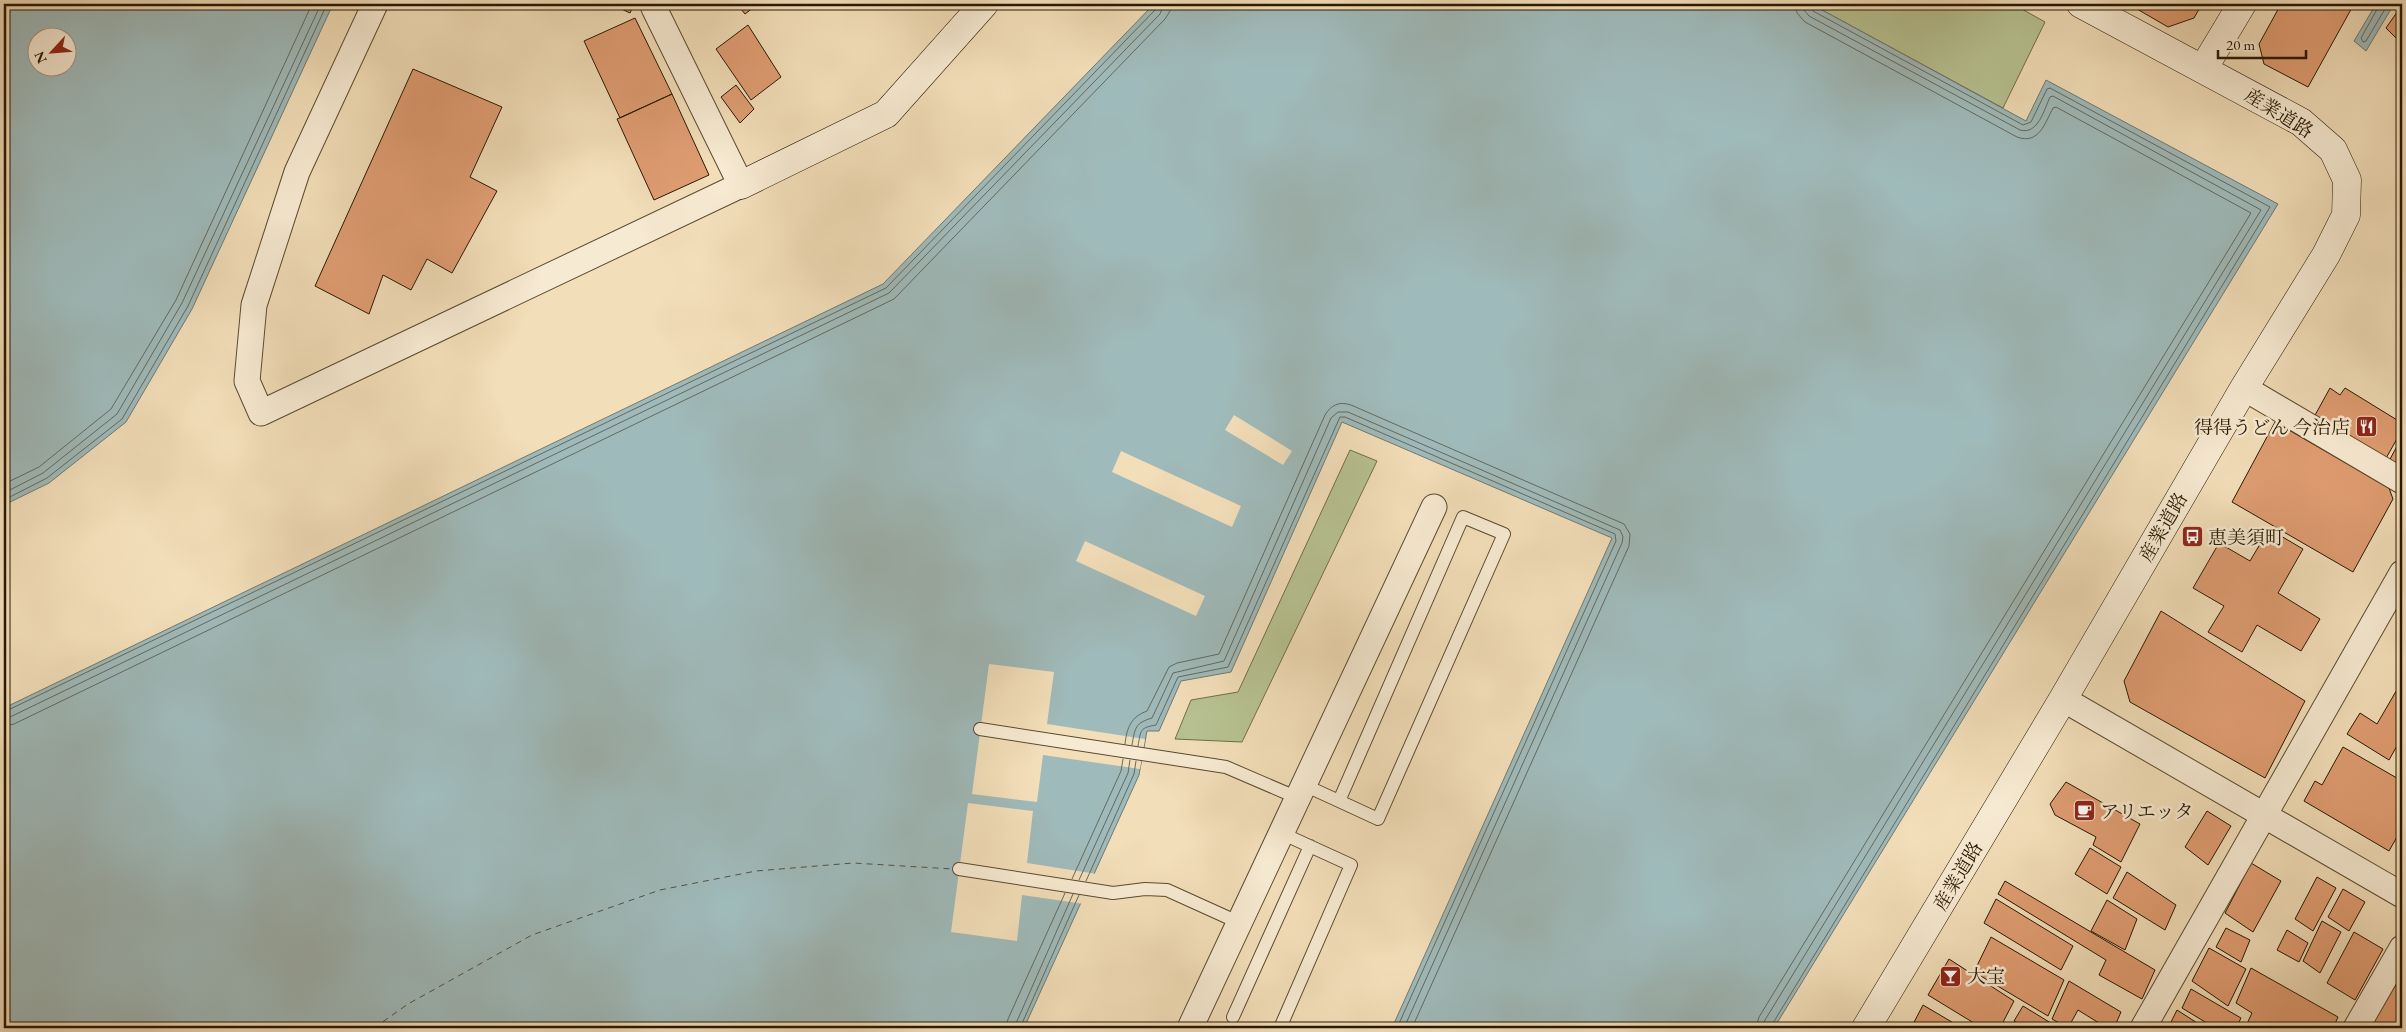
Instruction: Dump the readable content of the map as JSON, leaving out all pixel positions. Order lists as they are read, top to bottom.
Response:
{
  "streets": {
    "street": ["産業道路"]
  },
  "places": {
    "restaurant": ["得得うどん 今治店"],
    "bus stop": ["恵美須町"],
    "cafe": ["アリエッタ"],
    "bar": ["大宝"]
  },
  "scale_bar": "20 m",
  "north": "bottom left"
}
